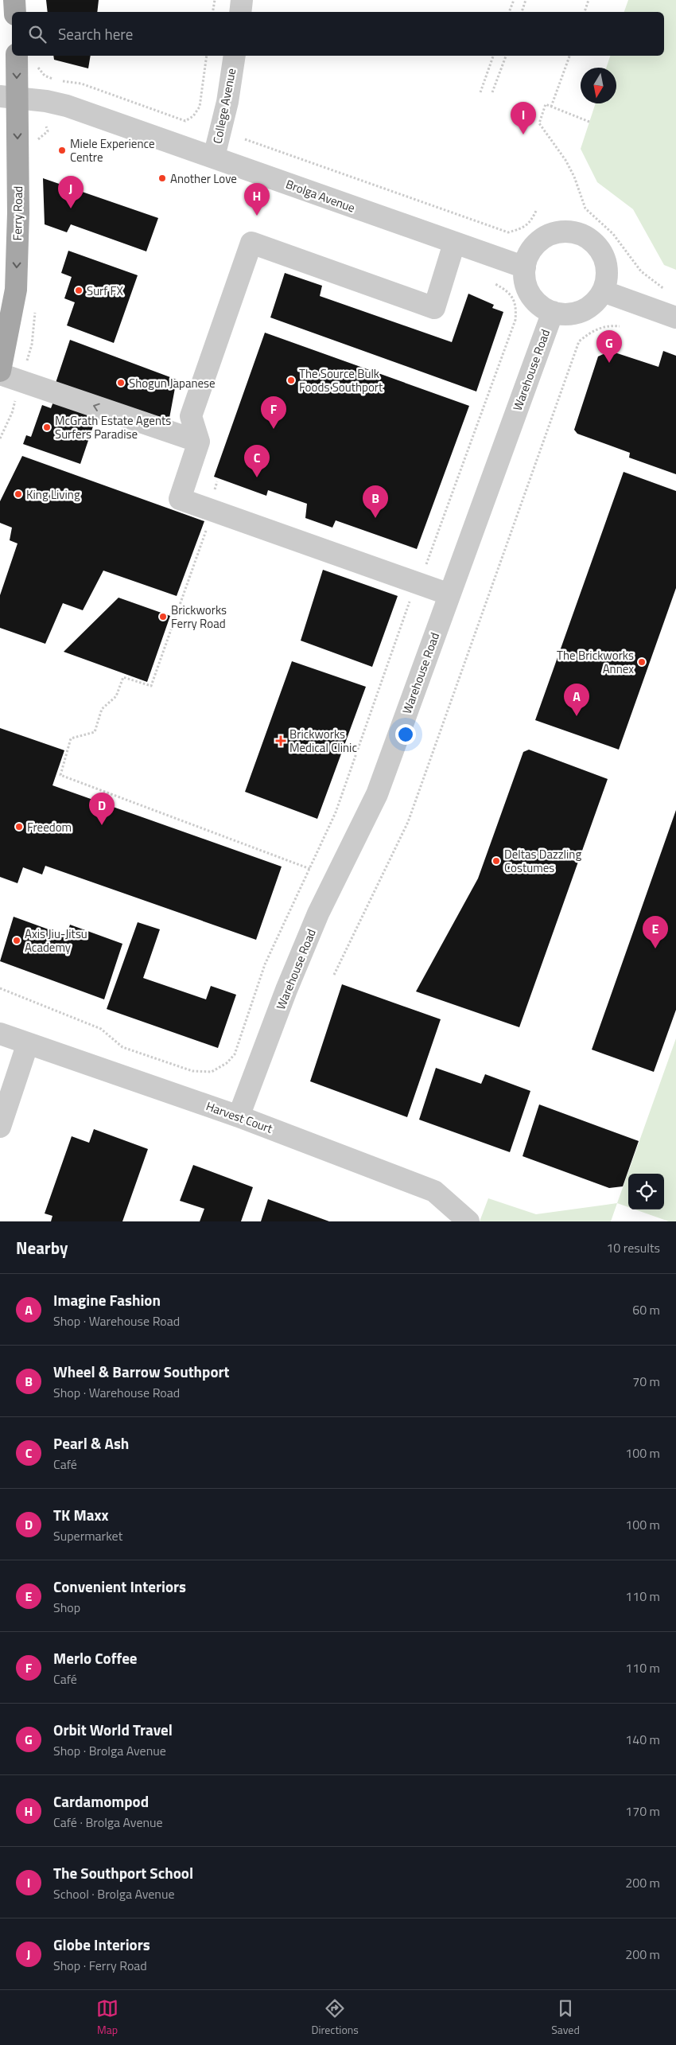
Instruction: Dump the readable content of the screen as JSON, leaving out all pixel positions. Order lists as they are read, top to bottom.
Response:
{
  "streets": {
    "main road": ["Ferry Road"],
    "street": [
      "College Avenue",
      "Brolga Avenue",
      "Warehouse Road",
      "Harvest Court"
    ]
  },
  "crossings": [
    ["College Avenue", "Brolga Avenue"],
    ["Brolga Avenue", "Ferry Road"],
    ["Brolga Avenue", "Warehouse Road"],
    ["Warehouse Road", "Harvest Court"]
  ],
  "one_way": ["Ferry Road"],
  "places": {
    "other": [
      "Miele Experience Centre",
      "Another Love",
      "Surf FX",
      "The Source Bulk Foods Southport",
      "Shogun Japanese",
      "McGrath Estate Agents Surfers Paradise",
      "King Living",
      "Brickworks Ferry Road",
      "The Brickworks Annex",
      "Freedom",
      "Deltas Dazzling Costumes",
      "Axis Jiu-Jitsu Academy"
    ],
    "health": ["Brickworks Medical Clinic"]
  },
  "north": "bottom",
  "page": {
    "search": "Search here",
    "pins": [
      "I",
      "J",
      "H",
      "G",
      "F",
      "C",
      "B",
      "A",
      "D",
      "E"
    ],
    "heading": ["Nearby", "10 results"],
    "list": [
      {
        "mark": "A",
        "name": "Imagine Fashion",
        "note": "Shop · Warehouse Road",
        "value": "60 m"
      },
      {
        "mark": "B",
        "name": "Wheel & Barrow Southport",
        "note": "Shop · Warehouse Road",
        "value": "70 m"
      },
      {
        "mark": "C",
        "name": "Pearl & Ash",
        "note": "Café",
        "value": "100 m"
      },
      {
        "mark": "D",
        "name": "TK Maxx",
        "note": "Supermarket",
        "value": "100 m"
      },
      {
        "mark": "E",
        "name": "Convenient Interiors",
        "note": "Shop",
        "value": "110 m"
      },
      {
        "mark": "F",
        "name": "Merlo Coffee",
        "note": "Café",
        "value": "110 m"
      },
      {
        "mark": "G",
        "name": "Orbit World Travel",
        "note": "Shop · Brolga Avenue",
        "value": "140 m"
      },
      {
        "mark": "H",
        "name": "Cardamompod",
        "note": "Café · Brolga Avenue",
        "value": "170 m"
      },
      {
        "mark": "I",
        "name": "The Southport School",
        "note": "School · Brolga Avenue",
        "value": "200 m"
      },
      {
        "mark": "J",
        "name": "Globe Interiors",
        "note": "Shop · Ferry Road",
        "value": "200 m"
      }
    ],
    "nav": ["Map", "Directions", "Saved"]
  }
}
